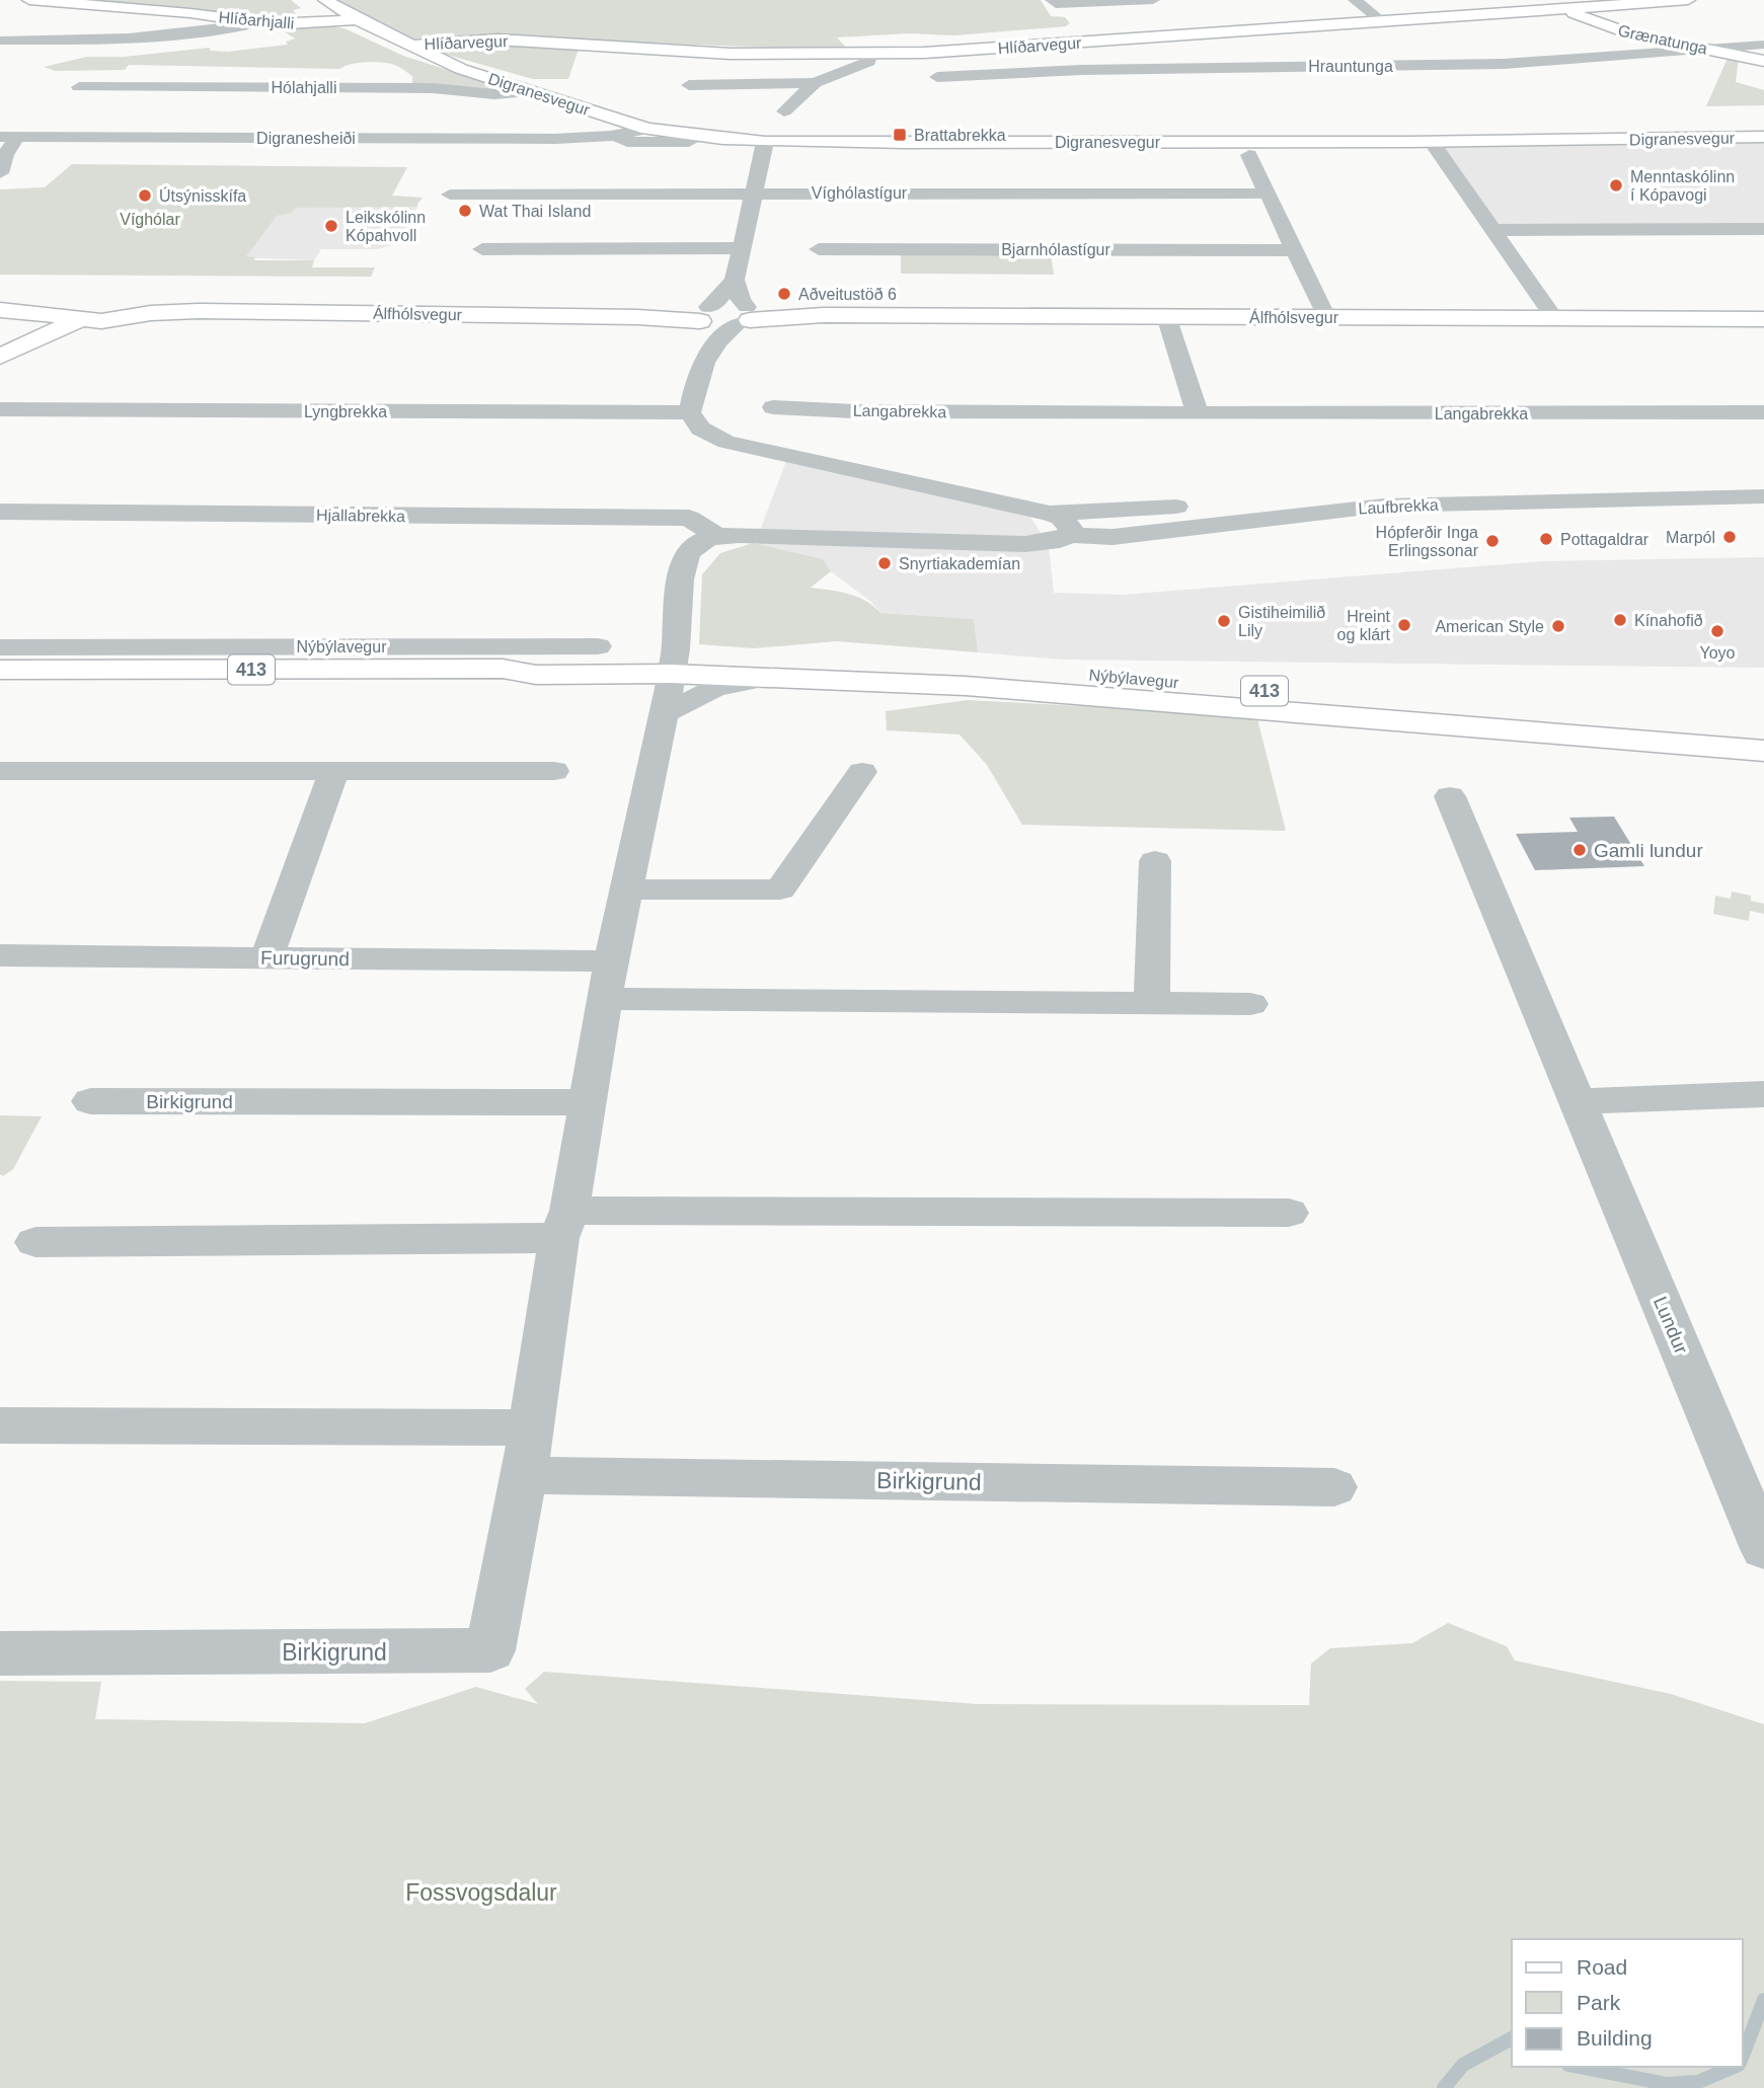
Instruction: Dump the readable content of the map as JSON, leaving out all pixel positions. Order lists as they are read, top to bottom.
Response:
{
  "streets": {
    "street": [
      "Hlíðarhjalli",
      "Grænatunga",
      "Hlíðarvegur",
      "Hrauntunga",
      "Hólahjalli",
      "Digranesvegur",
      "Digranesheiði",
      "Víghólastígur",
      "Bjarnhólastígur",
      "Álfhólsvegur",
      "Lyngbrekka",
      "Langabrekka",
      "Laufbrekka",
      "Hjallabrekka",
      "Nýbýlavegur",
      "413",
      "Furugrund",
      "Birkigrund",
      "Lundur"
    ]
  },
  "crossings": [
    ["Hlíðarhjalli", "Digranesvegur"],
    ["Grænatunga", "Hlíðarvegur"],
    ["Grænatunga", "Hrauntunga"],
    ["Hlíðarvegur", "Digranesvegur"],
    ["Hólahjalli", "Digranesvegur"],
    ["Digranesvegur", "Digranesheiði"],
    ["Nýbýlavegur", "Birkigrund"],
    ["Furugrund", "Birkigrund"]
  ],
  "parks": ["Víghólar", "Fossvogsdalur"],
  "places": {
    "transit": ["Brattabrekka"],
    "other": [
      "Menntaskólinn í Kópavogi",
      "Útsýnisskífa",
      "Wat Thai Island",
      "Leikskólinn Kópahvoll",
      "Aðveitustöð 6",
      "Marpól",
      "Pottagaldrar",
      "Hópferðir Inga Erlingssonar",
      "Snyrtiakademían",
      "Kínahofið",
      "Gistiheimilið Lily",
      "Hreint og klárt",
      "American Style",
      "Yoyo",
      "Gamli lundur"
    ]
  },
  "legend": ["Road", "Park", "Building"]
}
